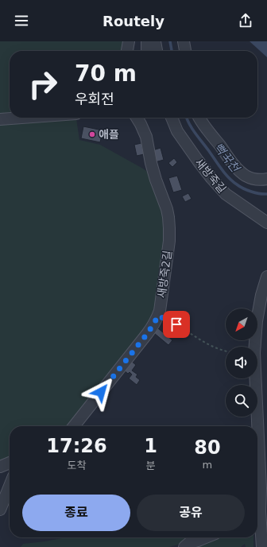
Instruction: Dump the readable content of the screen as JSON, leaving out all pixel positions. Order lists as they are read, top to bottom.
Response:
{
  "streets": {
    "street": ["새방죽길", "새방죽2길"]
  },
  "water": ["뻑꾹천"],
  "places": ["애플"],
  "north": "bottom left",
  "page": {
    "header": "Routely",
    "turn": ["70 m", "우회전"],
    "eta": [
      "17:26",
      "도착",
      "1",
      "분",
      "80",
      "m"
    ],
    "buttons": ["종료", "공유"]
  }
}
